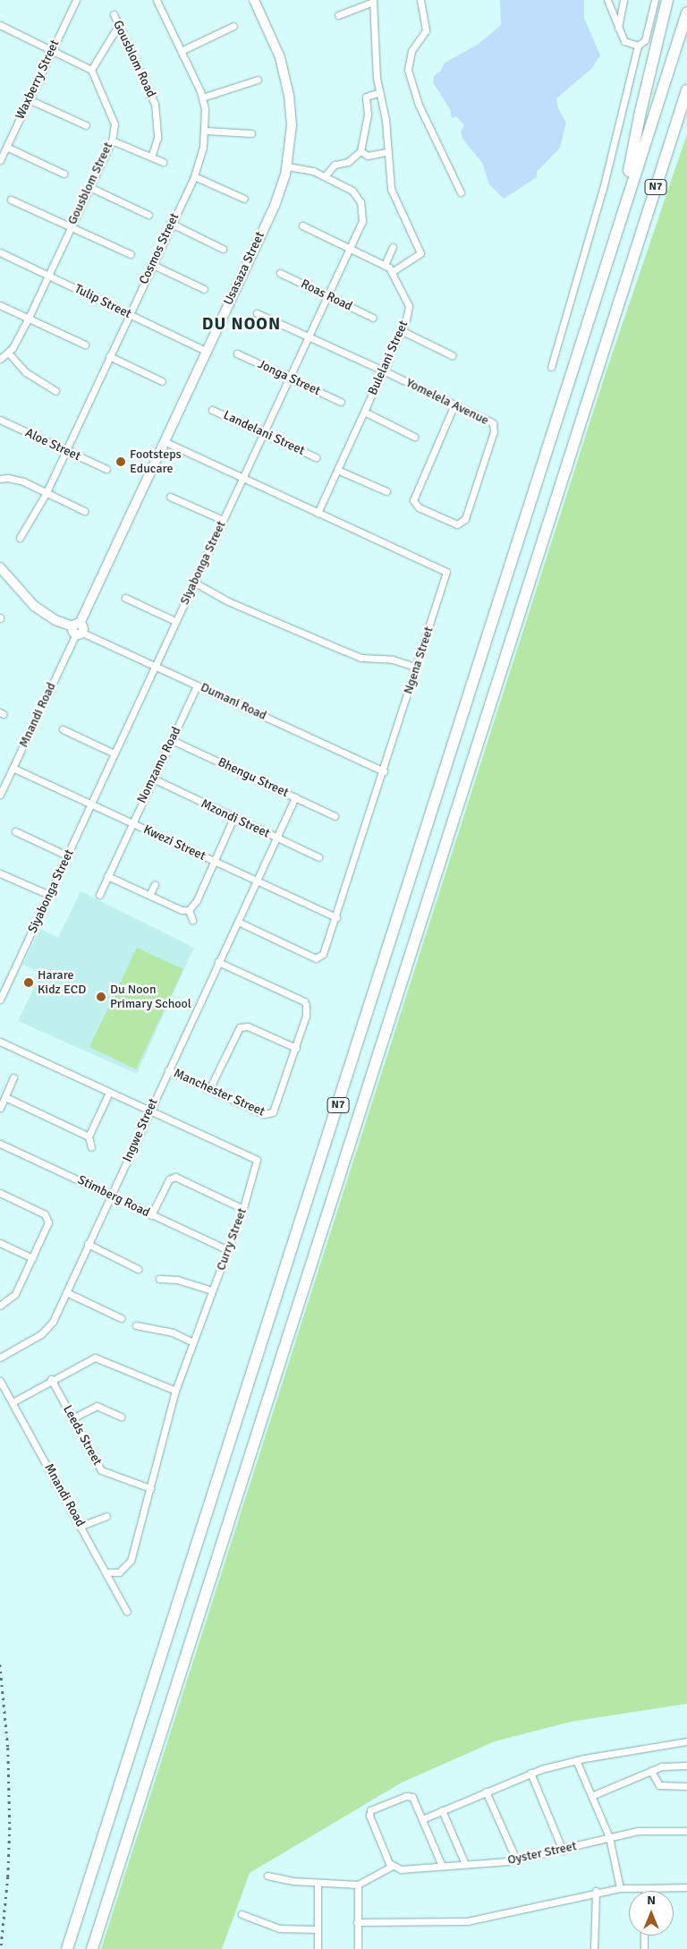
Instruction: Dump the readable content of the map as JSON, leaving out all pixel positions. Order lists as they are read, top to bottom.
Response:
{
  "streets": {
    "highway": ["N7"],
    "street": [
      "Gousblom Road",
      "Waxberry Street",
      "Gousblom Street",
      "Cosmos Street",
      "Usasaza Street",
      "Roas Road",
      "Tulip Street",
      "Bulelani Street",
      "Jonga Street",
      "Yomelela Avenue",
      "Landelani Street",
      "Aloe Street",
      "Siyabonga Street",
      "Ngena Street",
      "Dumani Road",
      "Mnandi Road",
      "Nomzamo Road",
      "Bhengu Street",
      "Mzondi Street",
      "Kwezi Street",
      "Manchester Street",
      "Ingwe Street",
      "Stimberg Road",
      "Curry Street",
      "Leeds Street",
      "Oyster Street"
    ]
  },
  "crossings": [
    ["Gousblom Street", "Tulip Street"],
    ["Cosmos Street", "Tulip Street"],
    ["Cosmos Street", "Aloe Street"],
    ["Usasaza Street", "Tulip Street"],
    ["Usasaza Street", "Siyabonga Street"],
    ["Usasaza Street", "Ngena Street"],
    ["Usasaza Street", "Dumani Road"],
    ["Usasaza Street", "Mnandi Road"],
    ["Roas Road", "Siyabonga Street"],
    ["Bulelani Street", "Yomelela Avenue"],
    ["Bulelani Street", "Siyabonga Street"],
    ["Bulelani Street", "Ngena Street"],
    ["Jonga Street", "Siyabonga Street"],
    ["Yomelela Avenue", "Siyabonga Street"],
    ["Landelani Street", "Siyabonga Street"],
    ["Siyabonga Street", "Ngena Street"],
    ["Siyabonga Street", "Dumani Road"],
    ["Siyabonga Street", "Kwezi Street"],
    ["Ngena Street", "Dumani Road"],
    ["Ngena Street", "Kwezi Street"],
    ["Ngena Street", "Ingwe Street"],
    ["Dumani Road", "Mnandi Road"],
    ["Dumani Road", "Nomzamo Road"],
    ["Mnandi Road", "Kwezi Street"],
    ["Mnandi Road", "Curry Street"],
    ["Nomzamo Road", "Bhengu Street"],
    ["Nomzamo Road", "Mzondi Street"],
    ["Nomzamo Road", "Kwezi Street"],
    ["Bhengu Street", "Ingwe Street"],
    ["Mzondi Street", "Ingwe Street"],
    ["Kwezi Street", "Ingwe Street"],
    ["Manchester Street", "Ingwe Street"],
    ["Ingwe Street", "Stimberg Road"],
    ["Ingwe Street", "Curry Street"],
    ["Stimberg Road", "Curry Street"],
    ["Curry Street", "Leeds Street"]
  ],
  "districts": ["DU NOON"],
  "places": ["Footsteps Educare", "Harare Kidz ECD", "Du Noon Primary School"],
  "north": "top"
}
